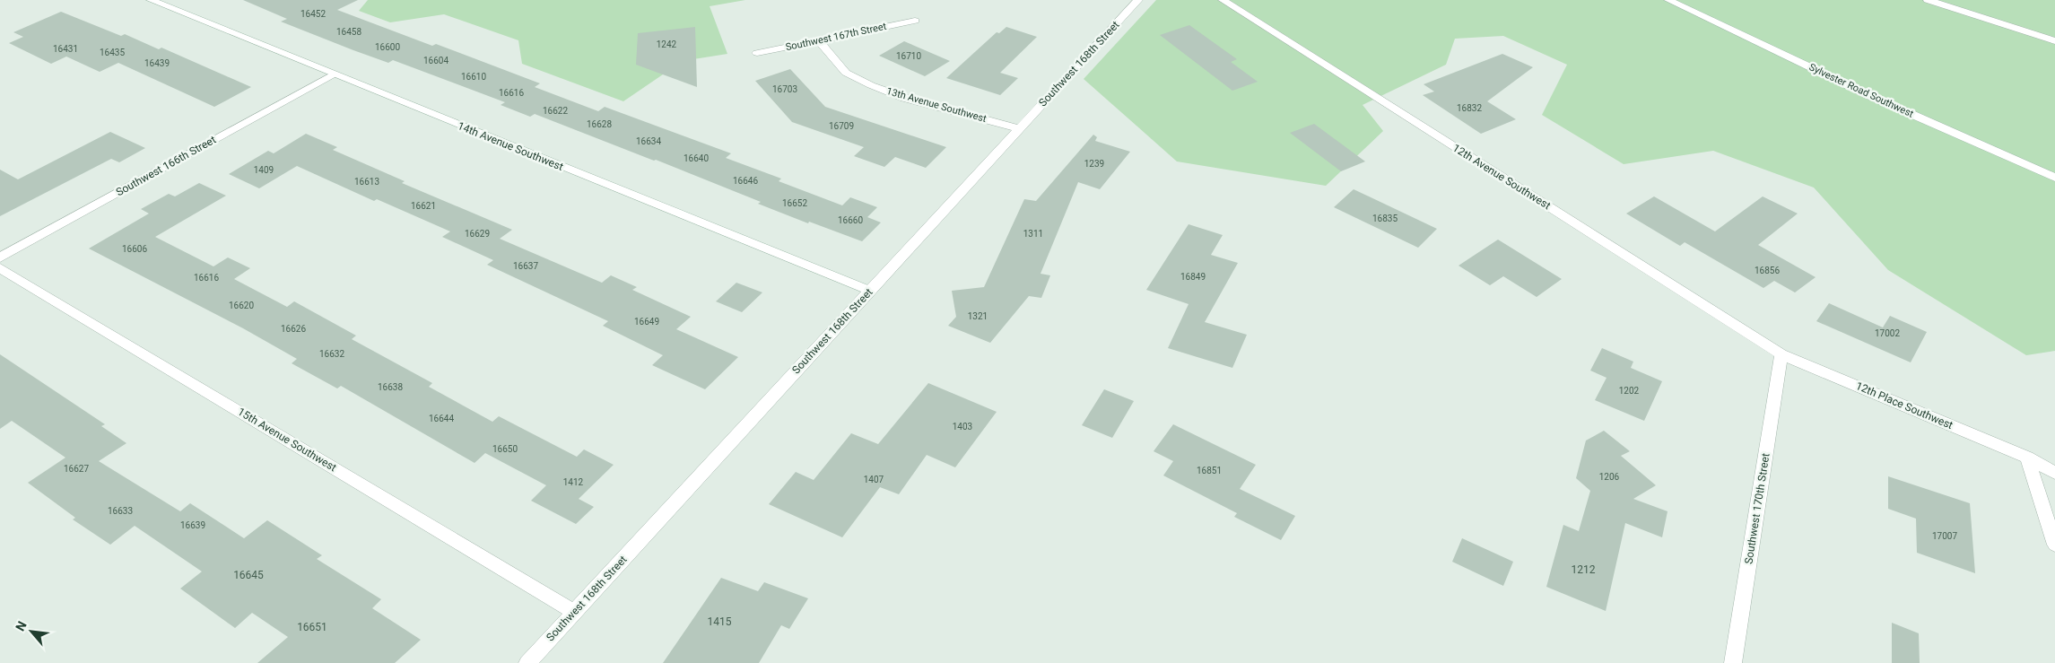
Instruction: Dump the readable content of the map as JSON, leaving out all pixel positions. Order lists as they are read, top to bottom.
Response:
{
  "streets": {
    "street": [
      "Southwest 167th Street",
      "Southwest 168th Street",
      "Sylvester Road Southwest",
      "13th Avenue Southwest",
      "14th Avenue Southwest",
      "Southwest 166th Street",
      "12th Avenue Southwest",
      "12th Place Southwest",
      "15th Avenue Southwest",
      "Southwest 170th Street"
    ]
  },
  "crossings": [
    ["Southwest 167th Street", "13th Avenue Southwest"],
    ["Southwest 168th Street", "13th Avenue Southwest"],
    ["Southwest 168th Street", "14th Avenue Southwest"],
    ["Southwest 168th Street", "15th Avenue Southwest"],
    ["14th Avenue Southwest", "Southwest 166th Street"],
    ["12th Avenue Southwest", "12th Place Southwest"],
    ["12th Avenue Southwest", "Southwest 170th Street"],
    ["12th Place Southwest", "Southwest 170th Street"]
  ],
  "house_numbers": [
    "16452",
    "16458",
    "1242",
    "16600",
    "16431",
    "16435",
    "16710",
    "16604",
    "16439",
    "16610",
    "16703",
    "16616",
    "16832",
    "16622",
    "16628",
    "16709",
    "16634",
    "16640",
    "1239",
    "1409",
    "16646",
    "16613",
    "16652",
    "16621",
    "16835",
    "16660",
    "16629",
    "1311",
    "16606",
    "16637",
    "16856",
    "16849",
    "16616",
    "16620",
    "1321",
    "16649",
    "16626",
    "17002",
    "16632",
    "16638",
    "1202",
    "16644",
    "1403",
    "16650",
    "16627",
    "16851",
    "1206",
    "1407",
    "1412",
    "16633",
    "16639",
    "17007",
    "1212",
    "16645",
    "1415",
    "16651"
  ],
  "north": "top left"
}
